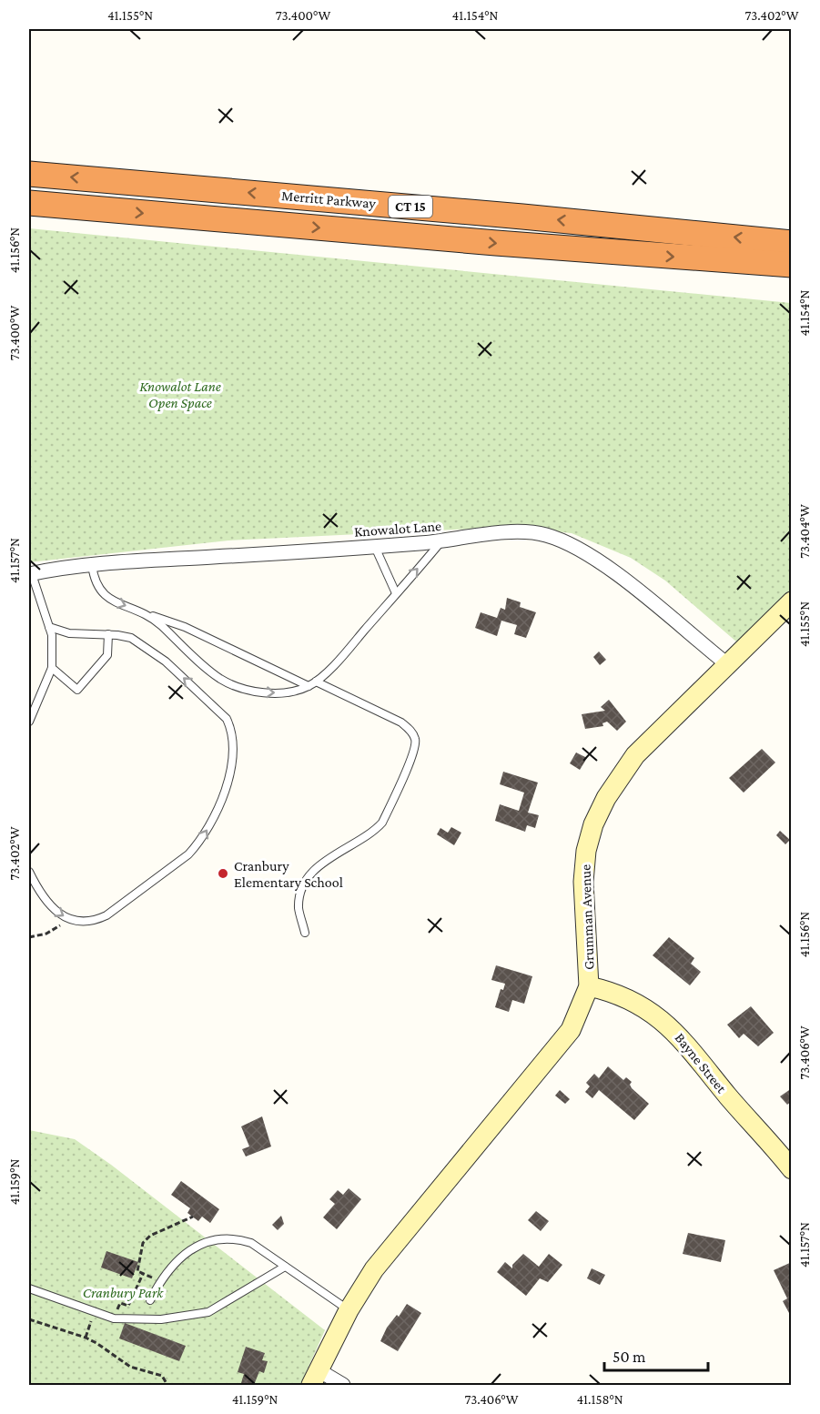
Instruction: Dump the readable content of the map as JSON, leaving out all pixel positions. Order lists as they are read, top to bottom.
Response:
{
  "streets": {
    "highway": ["Merritt Parkway", "CT 15"],
    "street": ["Knowalot Lane", "Grumman Avenue", "Bayne Street"]
  },
  "crossings": [
    ["Knowalot Lane", "Grumman Avenue"],
    ["Grumman Avenue", "Bayne Street"]
  ],
  "parks": ["Knowalot Lane Open Space", "Cranbury Park"],
  "places": ["Cranbury Elementary School"],
  "scale_bar": "50 m",
  "coordinates": [
    "41.155°N",
    "73.400°W",
    "41.154°N",
    "73.402°W",
    "41.156°N",
    "73.404°W",
    "41.157°N",
    "73.406°W",
    "41.159°N",
    "41.158°N"
  ]
}
